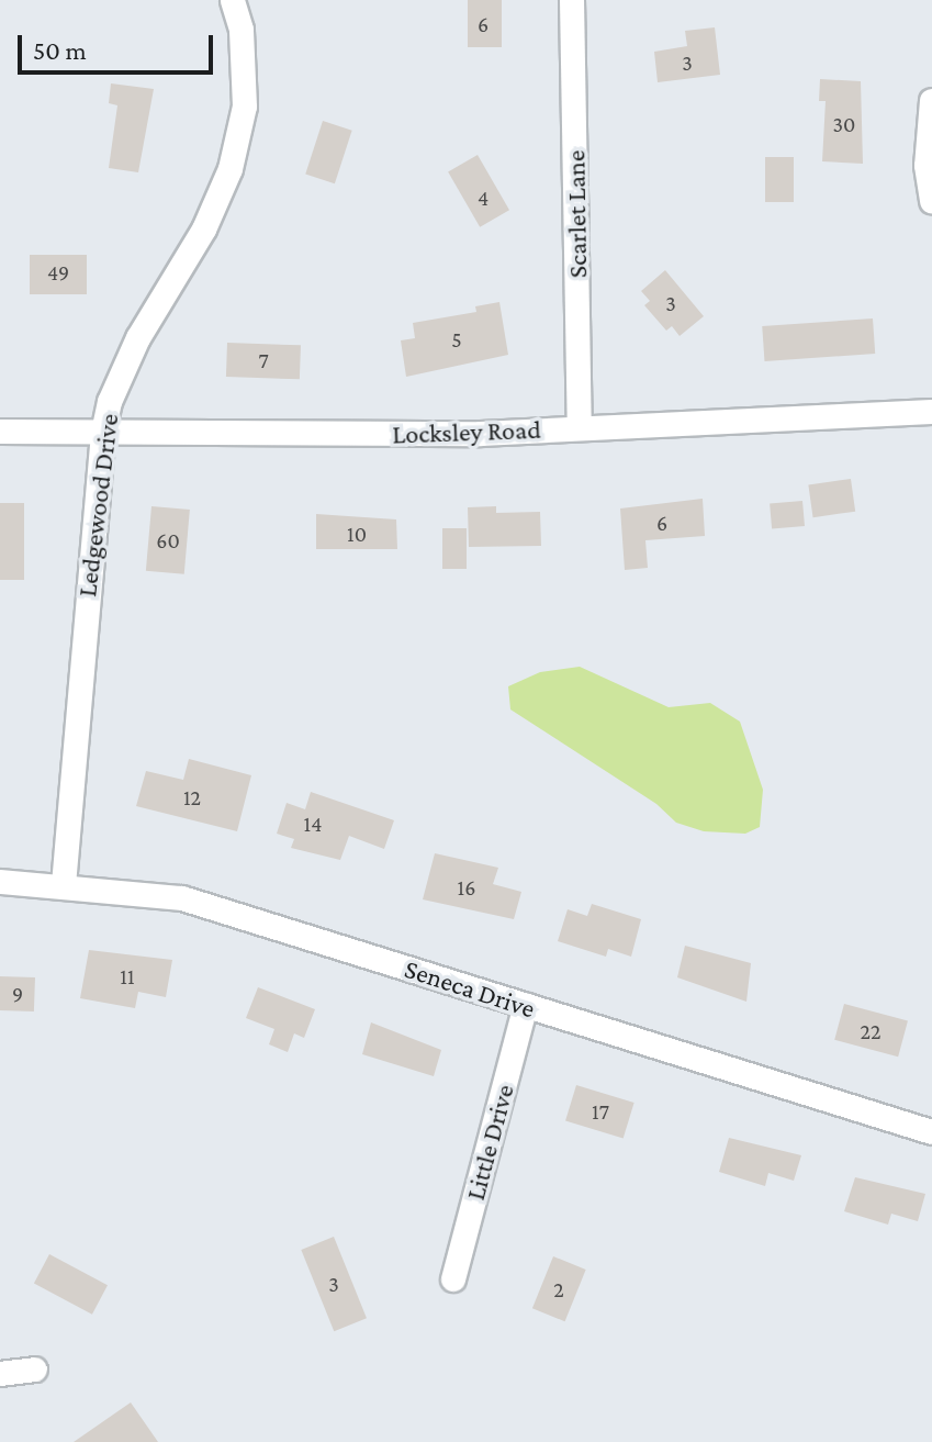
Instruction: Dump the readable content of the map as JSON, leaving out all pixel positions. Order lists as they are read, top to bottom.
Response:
{
  "streets": {
    "street": [
      "Scarlet Lane",
      "Locksley Road",
      "Ledgewood Drive",
      "Seneca Drive",
      "Little Drive"
    ]
  },
  "crossings": [
    ["Scarlet Lane", "Locksley Road"],
    ["Locksley Road", "Ledgewood Drive"],
    ["Ledgewood Drive", "Seneca Drive"],
    ["Seneca Drive", "Little Drive"]
  ],
  "house_numbers": [
    "6",
    "3",
    "30",
    "4",
    "49",
    "3",
    "5",
    "7",
    "6",
    "10",
    "60",
    "12",
    "14",
    "16",
    "11",
    "9",
    "22",
    "17",
    "3",
    "2"
  ],
  "scale_bar": "50 m"
}
